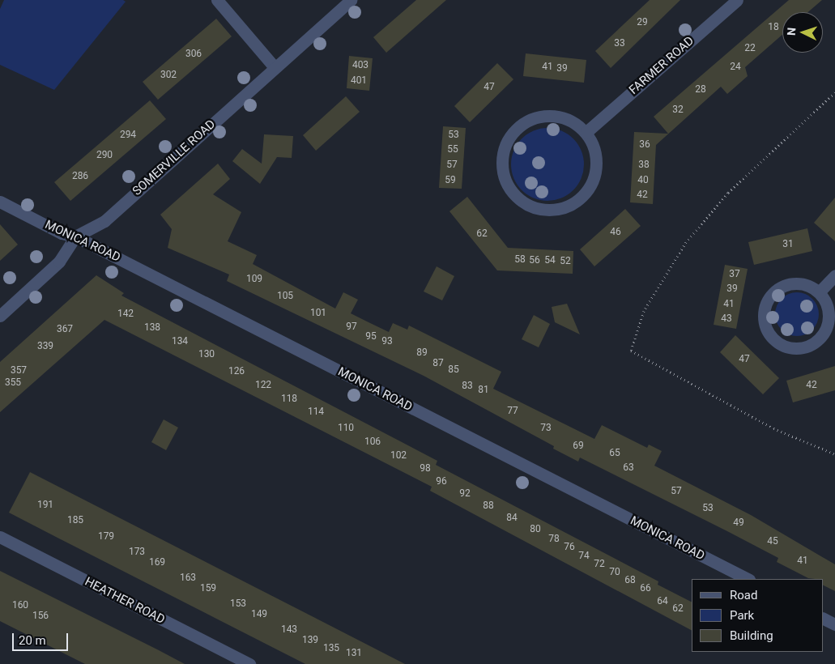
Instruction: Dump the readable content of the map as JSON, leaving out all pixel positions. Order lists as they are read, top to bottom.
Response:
{
  "streets": {
    "street": [
      "FARMER ROAD",
      "SOMERVILLE ROAD",
      "MONICA ROAD",
      "HEATHER ROAD"
    ]
  },
  "crossings": [
    ["SOMERVILLE ROAD", "MONICA ROAD"]
  ],
  "house_numbers": [
    "29",
    "18",
    "33",
    "22",
    "306",
    "403",
    "41",
    "24",
    "39",
    "302",
    "401",
    "47",
    "28",
    "32",
    "294",
    "53",
    "36",
    "55",
    "290",
    "57",
    "38",
    "286",
    "59",
    "40",
    "42",
    "46",
    "62",
    "31",
    "58",
    "56",
    "54",
    "52",
    "37",
    "109",
    "39",
    "105",
    "41",
    "101",
    "142",
    "43",
    "97",
    "138",
    "367",
    "95",
    "134",
    "93",
    "339",
    "89",
    "130",
    "47",
    "87",
    "85",
    "357",
    "126",
    "355",
    "122",
    "42",
    "83",
    "81",
    "118",
    "77",
    "114",
    "110",
    "73",
    "106",
    "69",
    "65",
    "102",
    "63",
    "98",
    "96",
    "57",
    "92",
    "191",
    "88",
    "53",
    "84",
    "185",
    "49",
    "80",
    "179",
    "78",
    "45",
    "76",
    "173",
    "74",
    "41",
    "169",
    "72",
    "70",
    "163",
    "68",
    "159",
    "66",
    "64",
    "153",
    "160",
    "62",
    "149",
    "156",
    "143",
    "139",
    "135",
    "131"
  ],
  "legend": ["Road", "Park", "Building"],
  "scale_bar": "20 m",
  "north": "left"
}
